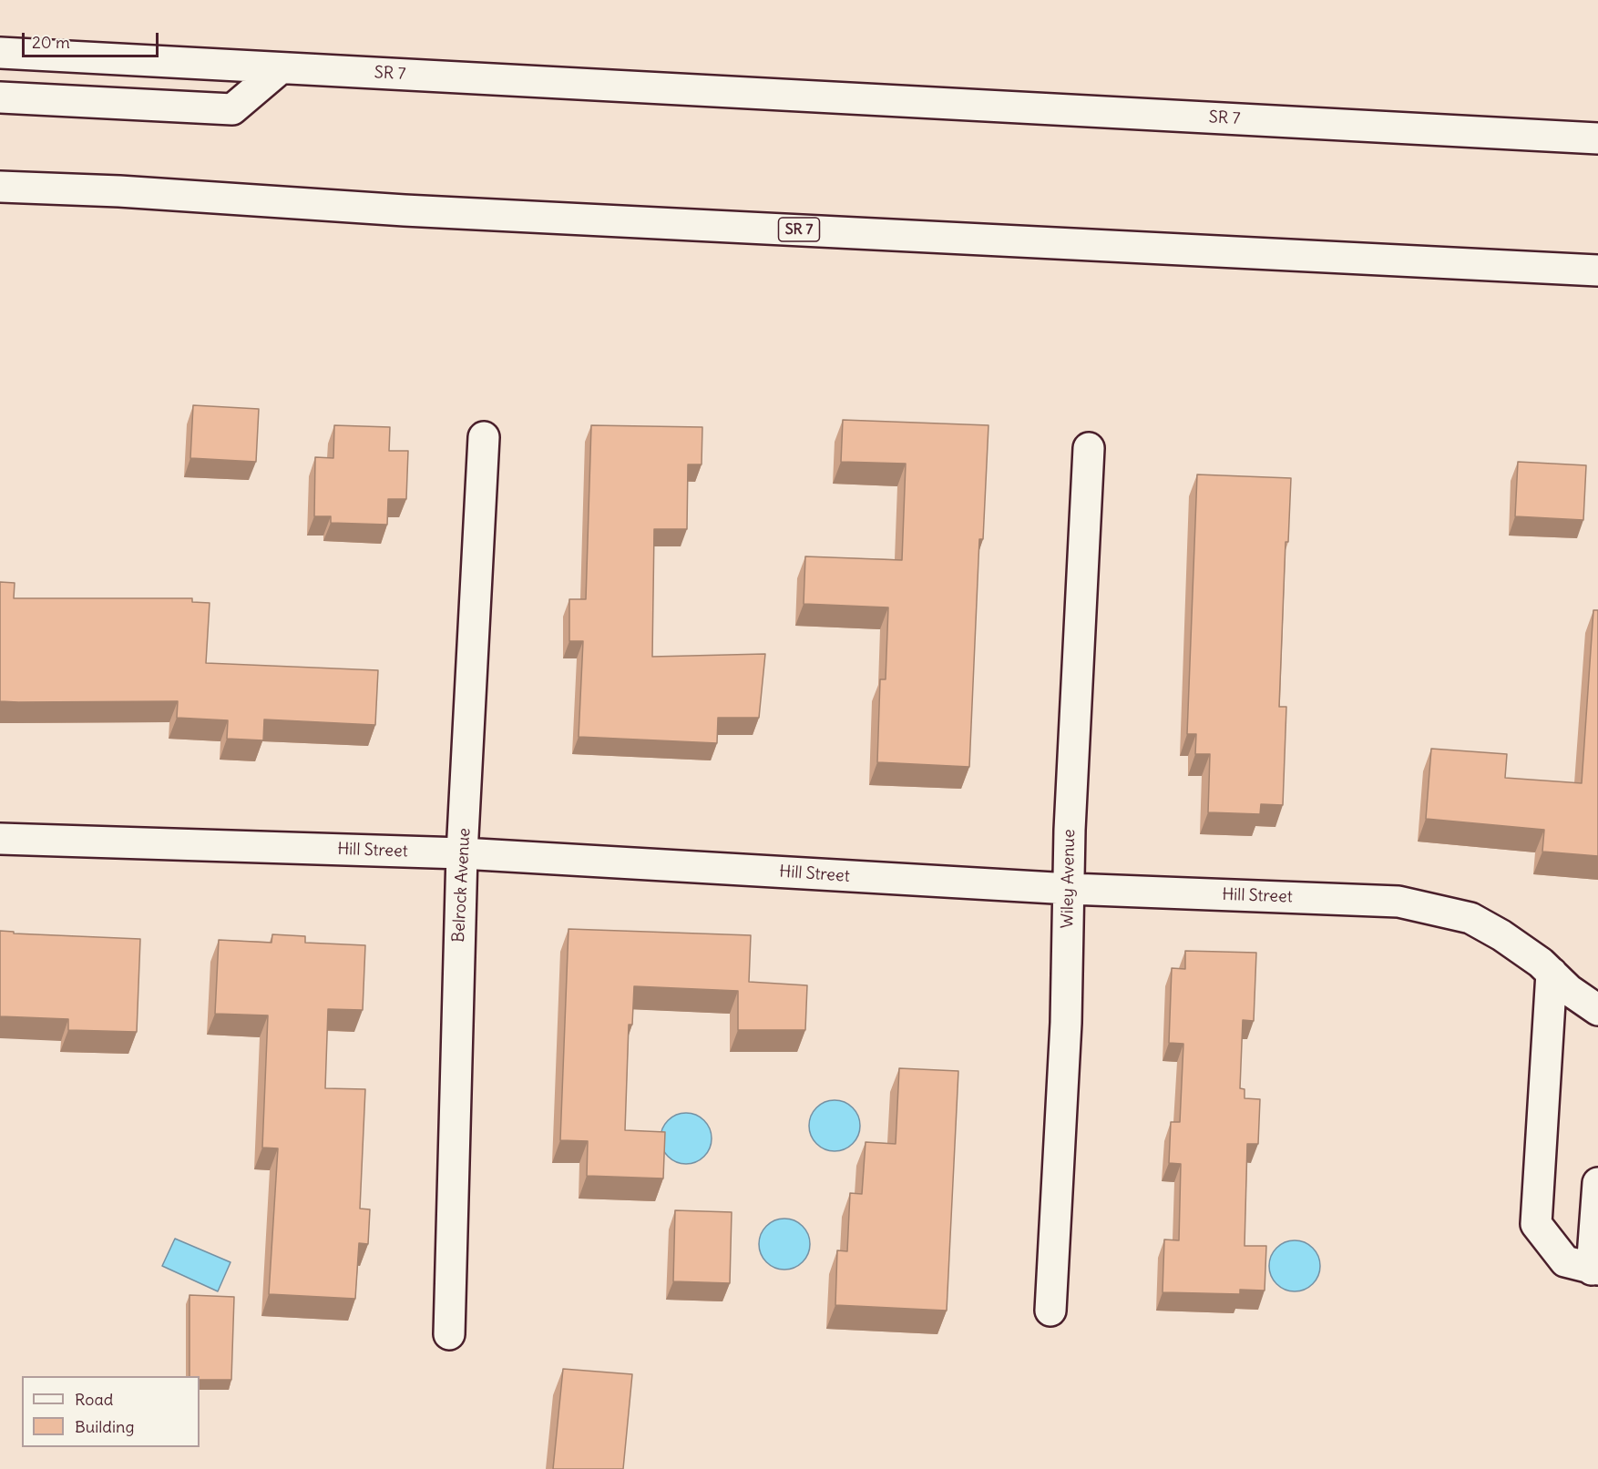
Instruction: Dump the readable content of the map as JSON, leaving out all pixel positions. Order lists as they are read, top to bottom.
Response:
{
  "streets": {
    "main road": [
      "SR 7",
      "Hill Street",
      "Wiley Avenue",
      "Belrock Avenue"
    ]
  },
  "crossings": [
    ["Hill Street", "Wiley Avenue"],
    ["Hill Street", "Belrock Avenue"]
  ],
  "legend": ["Road", "Building"],
  "scale_bar": "20 m"
}
